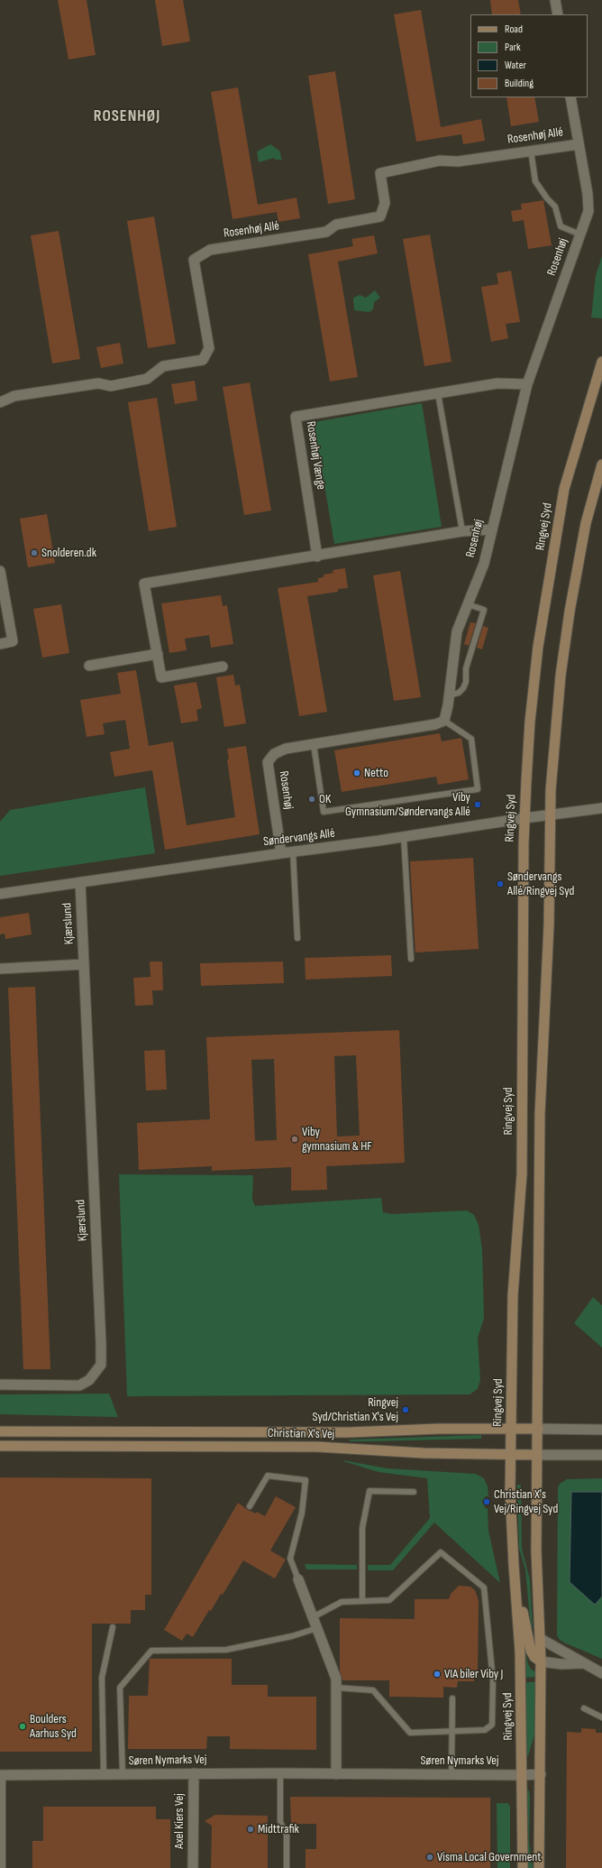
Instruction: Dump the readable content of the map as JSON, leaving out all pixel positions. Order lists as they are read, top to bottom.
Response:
{
  "streets": {
    "main road": ["Ringvej Syd", "Christian X's Vej"],
    "street": [
      "Rosenhøj Allé",
      "Rosenhøj",
      "Rosenhøj Vænge",
      "Søndervangs Allé",
      "Kjærslund",
      "Søren Nymarks Vej",
      "Axel Kiers Vej"
    ]
  },
  "crossings": [
    ["Rosenhøj Allé", "Rosenhøj"],
    ["Rosenhøj", "Rosenhøj Vænge"],
    ["Rosenhøj", "Søndervangs Allé"],
    ["Ringvej Syd", "Søndervangs Allé"],
    ["Ringvej Syd", "Christian X's Vej"],
    ["Ringvej Syd", "Søren Nymarks Vej"],
    ["Søndervangs Allé", "Kjærslund"],
    ["Søren Nymarks Vej", "Axel Kiers Vej"]
  ],
  "districts": ["ROSENHØJ"],
  "places": [
    "Snolderen.dk",
    "Netto",
    "OK",
    "Viby Gymnasium/Søndervangs Allé",
    "Søndervangs Allé/Ringvej Syd",
    "Viby gymnasium & HF",
    "Ringvej Syd/Christian X's Vej",
    "Christian X's Vej/Ringvej Syd",
    "VIA biler Viby J",
    "Boulders Aarhus Syd",
    "Midttrafik",
    "Visma Local Government"
  ],
  "legend": [
    "Road",
    "Park",
    "Water",
    "Building"
  ]
}
